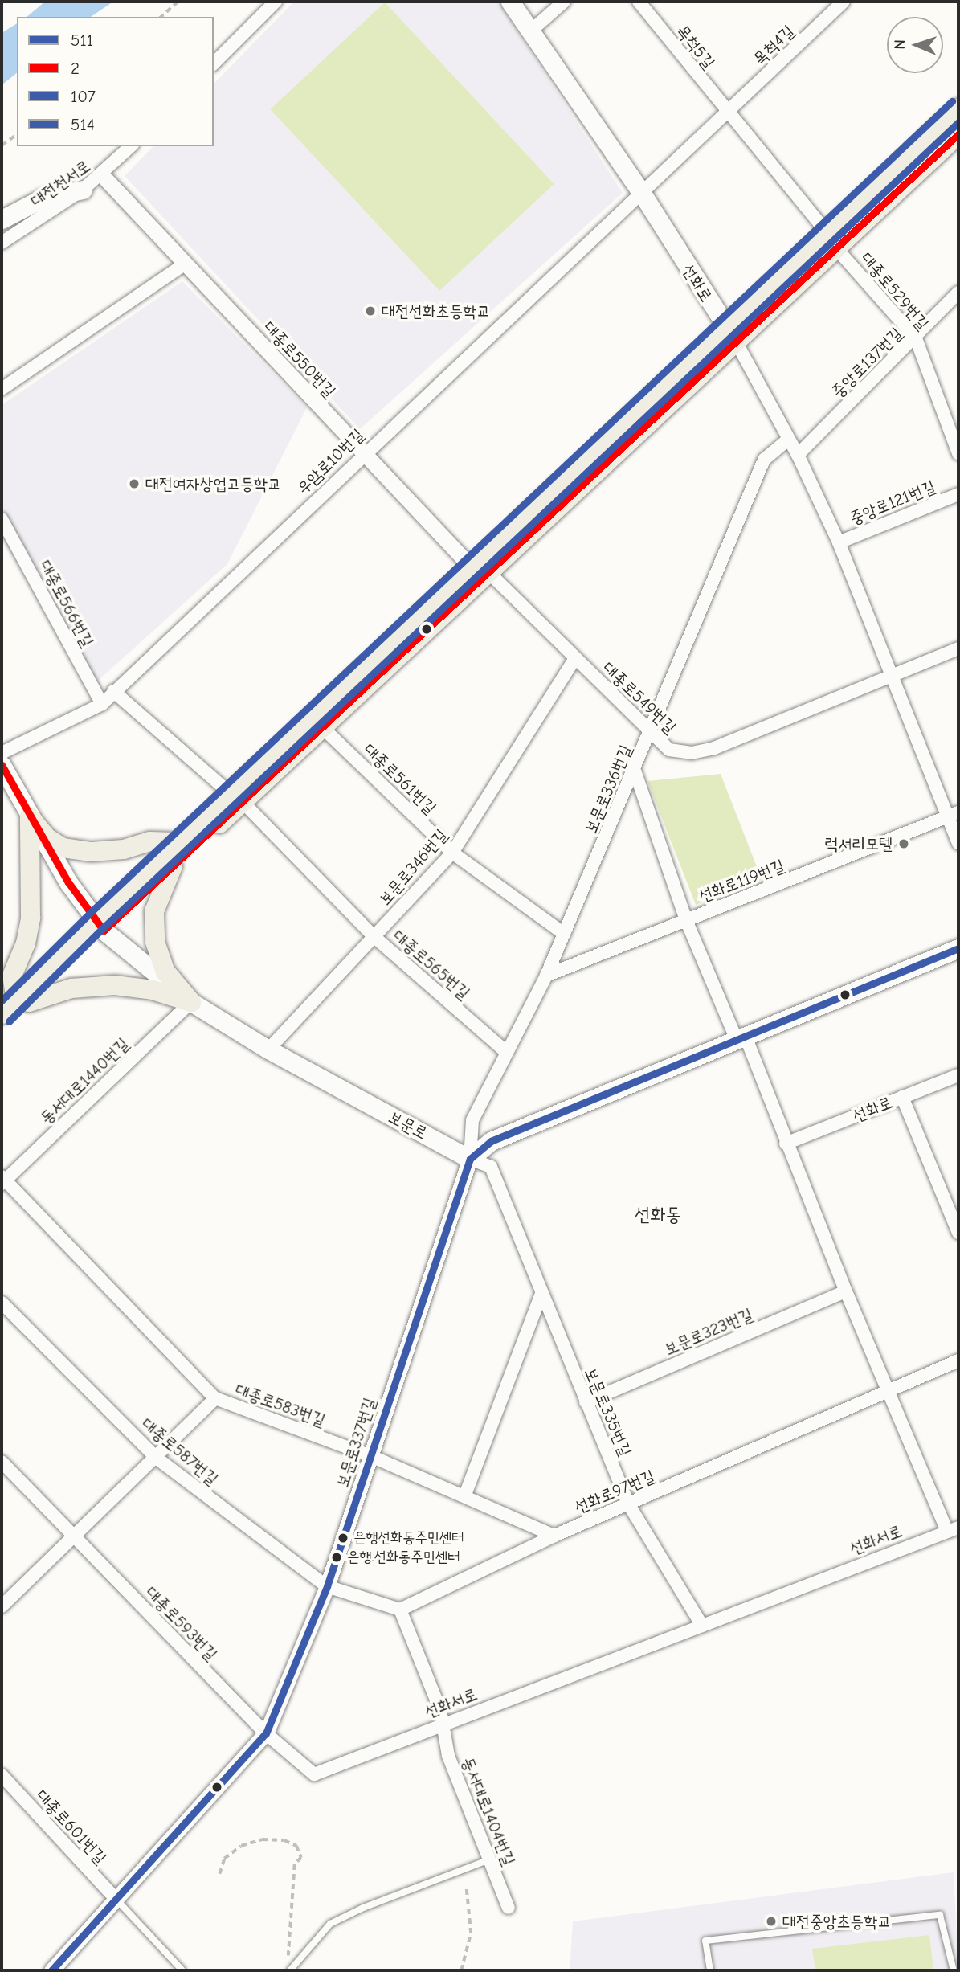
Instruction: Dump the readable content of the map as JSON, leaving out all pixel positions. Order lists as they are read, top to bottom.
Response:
{
  "streets": {
    "main road": ["선화로", "보문로"],
    "street": [
      "목척4길",
      "목척5길",
      "대전천서로",
      "대종로529번길",
      "대종로550번길",
      "중앙로137번길",
      "우암로10번길",
      "중앙로121번길",
      "대종로566번길",
      "대종로549번길",
      "대종로561번길",
      "보문로336번길",
      "보문로346번길",
      "선화로119번길",
      "대종로565번길",
      "동서대로1440번길",
      "보문로323번길",
      "대종로583번길",
      "보문로335번길",
      "보문로337번길",
      "대종로587번길",
      "선화로97번길",
      "선화서로",
      "대종로593번길",
      "동서대로1404번길",
      "대종로601번길"
    ]
  },
  "crossings": [
    ["목척4길", "목척5길"],
    ["목척4길", "선화로"],
    ["목척4길", "우암로10번길"],
    ["대전천서로", "대종로550번길"],
    ["선화로", "중앙로137번길"],
    ["선화로", "우암로10번길"],
    ["선화로", "중앙로121번길"],
    ["선화로", "대종로549번길"],
    ["선화로", "보문로336번길"],
    ["선화로", "선화로119번길"],
    ["대종로529번길", "중앙로137번길"],
    ["대종로550번길", "우암로10번길"],
    ["대종로550번길", "대종로549번길"],
    ["우암로10번길", "대종로566번길"],
    ["대종로549번길", "보문로336번길"],
    ["대종로549번길", "보문로346번길"],
    ["대종로561번길", "보문로336번길"],
    ["대종로561번길", "보문로346번길"],
    ["보문로336번길", "선화로119번길"],
    ["보문로336번길", "대종로565번길"],
    ["보문로336번길", "보문로"],
    ["보문로336번길", "보문로335번길"],
    ["보문로336번길", "보문로337번길"],
    ["보문로346번길", "대종로565번길"],
    ["보문로346번길", "보문로"],
    ["동서대로1440번길", "보문로"],
    ["동서대로1440번길", "대종로583번길"],
    ["보문로", "보문로335번길"],
    ["보문로", "보문로337번길"],
    ["보문로323번길", "보문로335번길"],
    ["대종로583번길", "보문로337번길"],
    ["대종로583번길", "선화로97번길"],
    ["보문로335번길", "보문로337번길"],
    ["보문로335번길", "선화로97번길"],
    ["보문로335번길", "선화서로"],
    ["보문로337번길", "대종로587번길"],
    ["보문로337번길", "선화서로"],
    ["보문로337번길", "대종로593번길"],
    ["대종로587번길", "선화로97번길"],
    ["선화서로", "대종로593번길"],
    ["선화서로", "동서대로1404번길"]
  ],
  "districts": ["선화동"],
  "places": [
    "대전선화초등학교",
    "대전여자상업고등학교",
    "럭셔리모텔",
    "은행선화동주민센터",
    "은행.선화동주민센터",
    "대전중앙초등학교"
  ],
  "lines": [
    "transit line 514",
    "transit line 107",
    "transit line 2",
    "transit line 511"
  ],
  "legend": [
    "511",
    "2",
    "107",
    "514"
  ],
  "north": "left"
}
